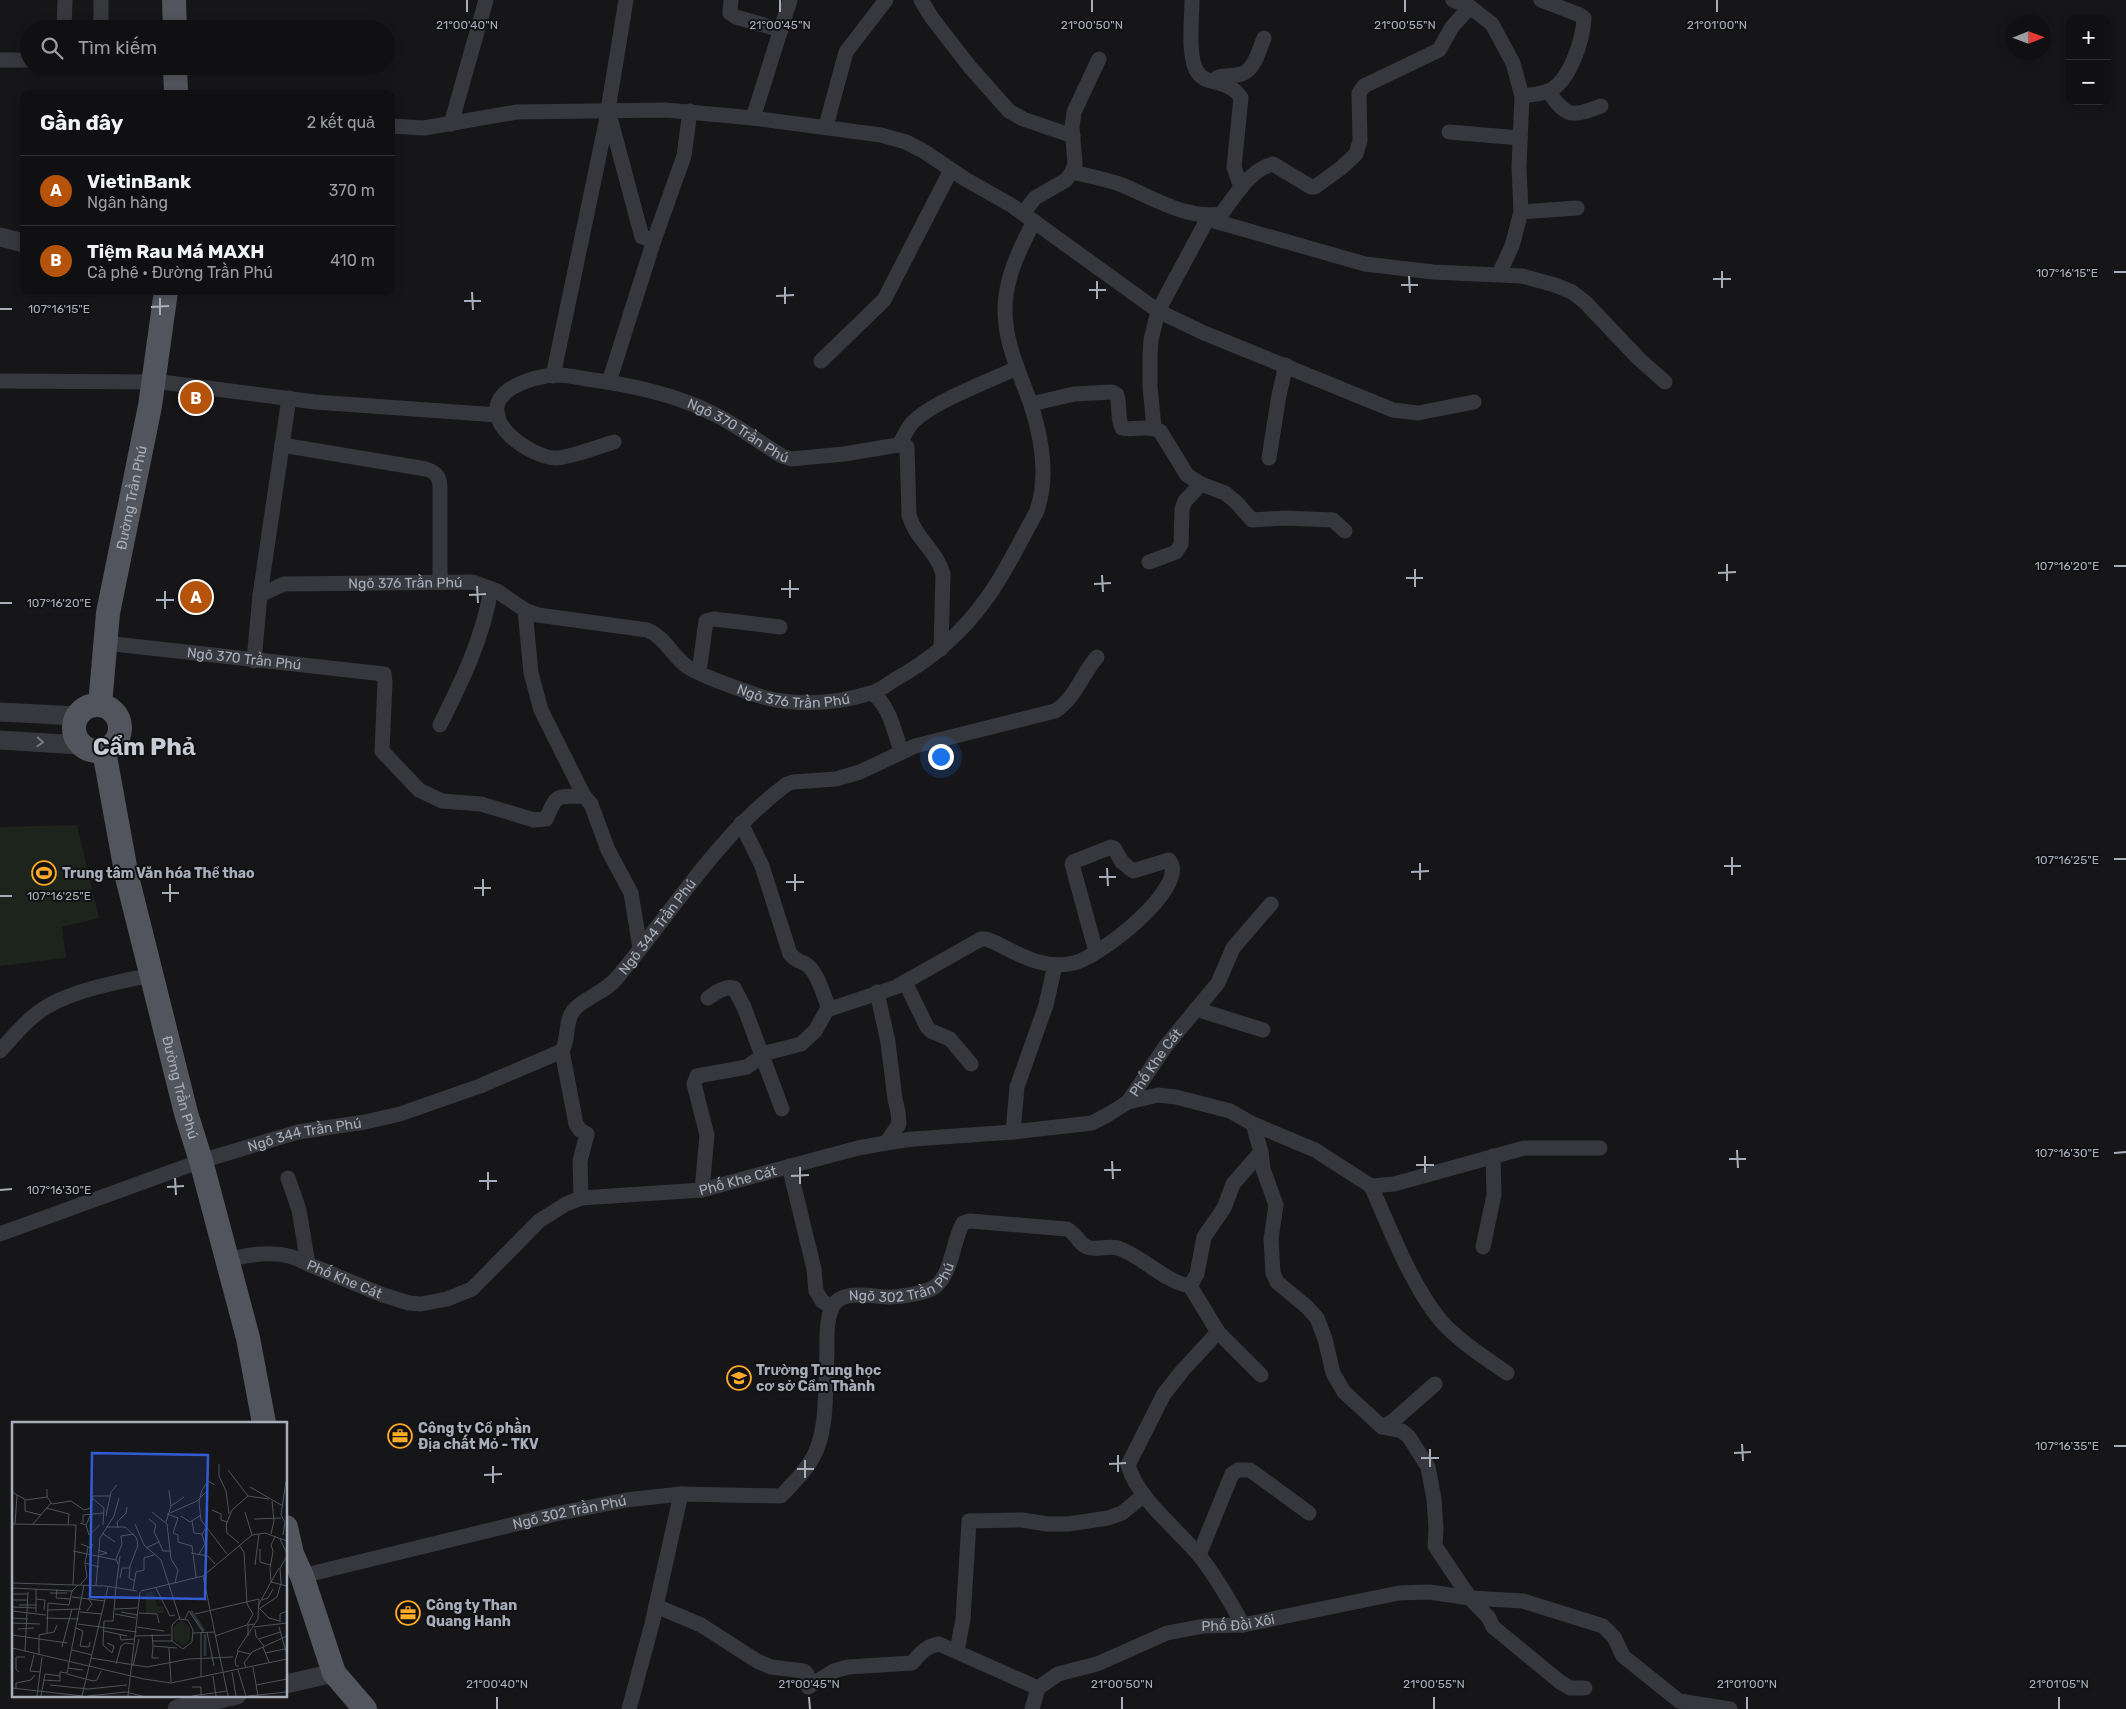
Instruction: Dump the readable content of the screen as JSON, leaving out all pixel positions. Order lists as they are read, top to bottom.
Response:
{
  "streets": {
    "main road": ["Đường Trần Phú"],
    "street": [
      "Ngõ 370 Trần Phú",
      "Ngõ 376 Trần Phú",
      "Ngõ 344 Trần Phú",
      "Phố Khe Cát",
      "Ngõ 302 Trần Phú",
      "Phố Đồi Xôi"
    ]
  },
  "crossings": [
    ["Ngõ 370 Trần Phú", "Đường Trần Phú"],
    ["Đường Trần Phú", "Ngõ 344 Trần Phú"],
    ["Đường Trần Phú", "Phố Khe Cát"]
  ],
  "districts": ["Cẩm Phả"],
  "places": {
    "sports": ["Trung tâm Văn hóa Thể thao"],
    "school or university": ["Trường Trung học cơ sở Cẩm Thành"],
    "office": ["Công ty Cổ phần Địa chất Mỏ - TKV", "Công ty Than Quang Hanh"]
  },
  "north": "right",
  "page": {
    "map_buttons": ["+", "−"],
    "search": "Tìm kiếm",
    "heading": ["Gần đây", "2 kết quả"],
    "list": [
      {
        "mark": "A",
        "name": "VietinBank",
        "note": "Ngân hàng",
        "value": "370 m"
      },
      {
        "mark": "B",
        "name": "Tiệm Rau Má MAXH",
        "note": "Cà phê · Đường Trần Phú",
        "value": "410 m"
      }
    ],
    "pins": ["B", "A"]
  },
  "coordinates": [
    "21°00'40\"N",
    "21°00'45\"N",
    "21°00'50\"N",
    "21°00'55\"N",
    "21°01'00\"N",
    "107°16'15\"E",
    "107°16'20\"E",
    "107°16'25\"E",
    "107°16'30\"E",
    "107°16'35\"E",
    "21°01'05\"N"
  ]
}
